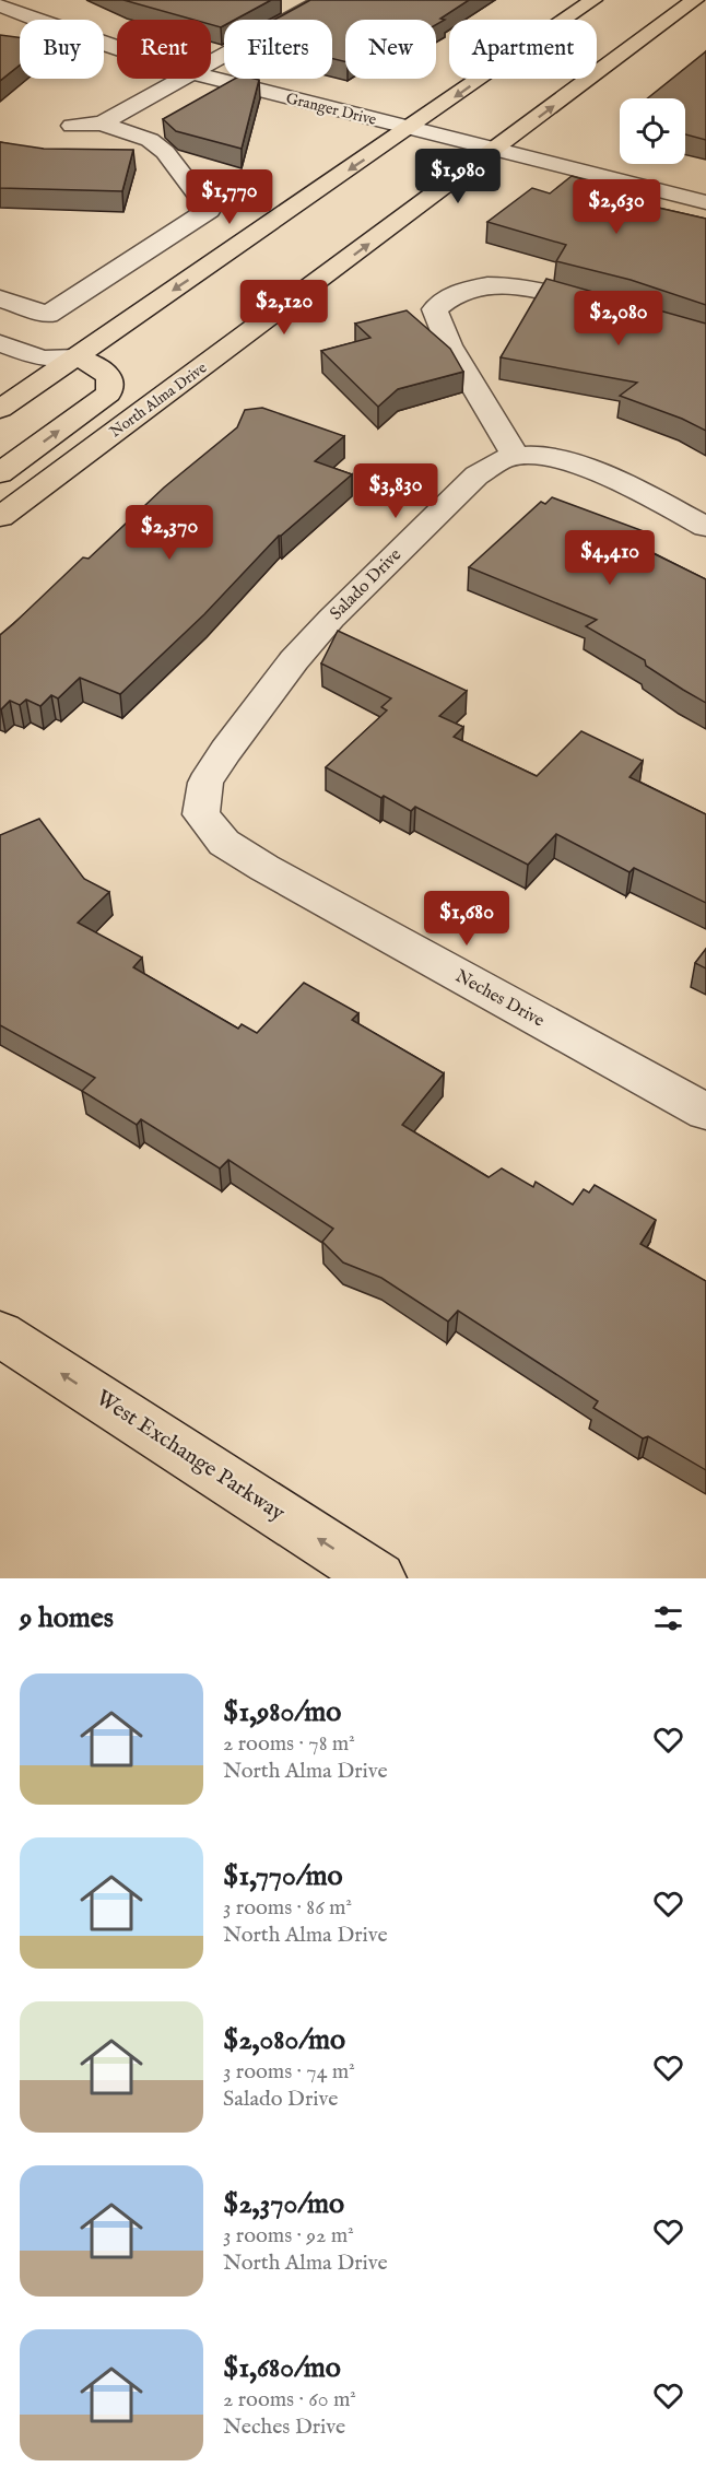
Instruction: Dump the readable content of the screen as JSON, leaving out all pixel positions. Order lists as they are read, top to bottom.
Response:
{
  "streets": {
    "main road": ["North Alma Drive", "West Exchange Parkway"],
    "street": ["Granger Drive", "Salado Drive", "Neches Drive"]
  },
  "crossings": [
    ["Granger Drive", "North Alma Drive"],
    ["Salado Drive", "Neches Drive"]
  ],
  "one_way": ["West Exchange Parkway"],
  "page": {
    "chip": [
      "Buy",
      "Rent",
      "Filters",
      "New",
      "Apartment"
    ],
    "price": [
      "$1,980",
      "$1,770",
      "$2,630",
      "$2,120",
      "$2,080",
      "$3,830",
      "$2,370",
      "$4,410",
      "$1,680"
    ],
    "heading": "9 homes",
    "list": [
      {
        "name": "$1,980/mo",
        "note": "2 rooms · 78 m² · North Alma Drive"
      },
      {
        "name": "$1,770/mo",
        "note": "3 rooms · 86 m² · North Alma Drive"
      },
      {
        "name": "$2,080/mo",
        "note": "3 rooms · 74 m² · Salado Drive"
      },
      {
        "name": "$2,370/mo",
        "note": "3 rooms · 92 m² · North Alma Drive"
      },
      {
        "name": "$1,680/mo",
        "note": "2 rooms · 60 m² · Neches Drive"
      }
    ]
  }
}
